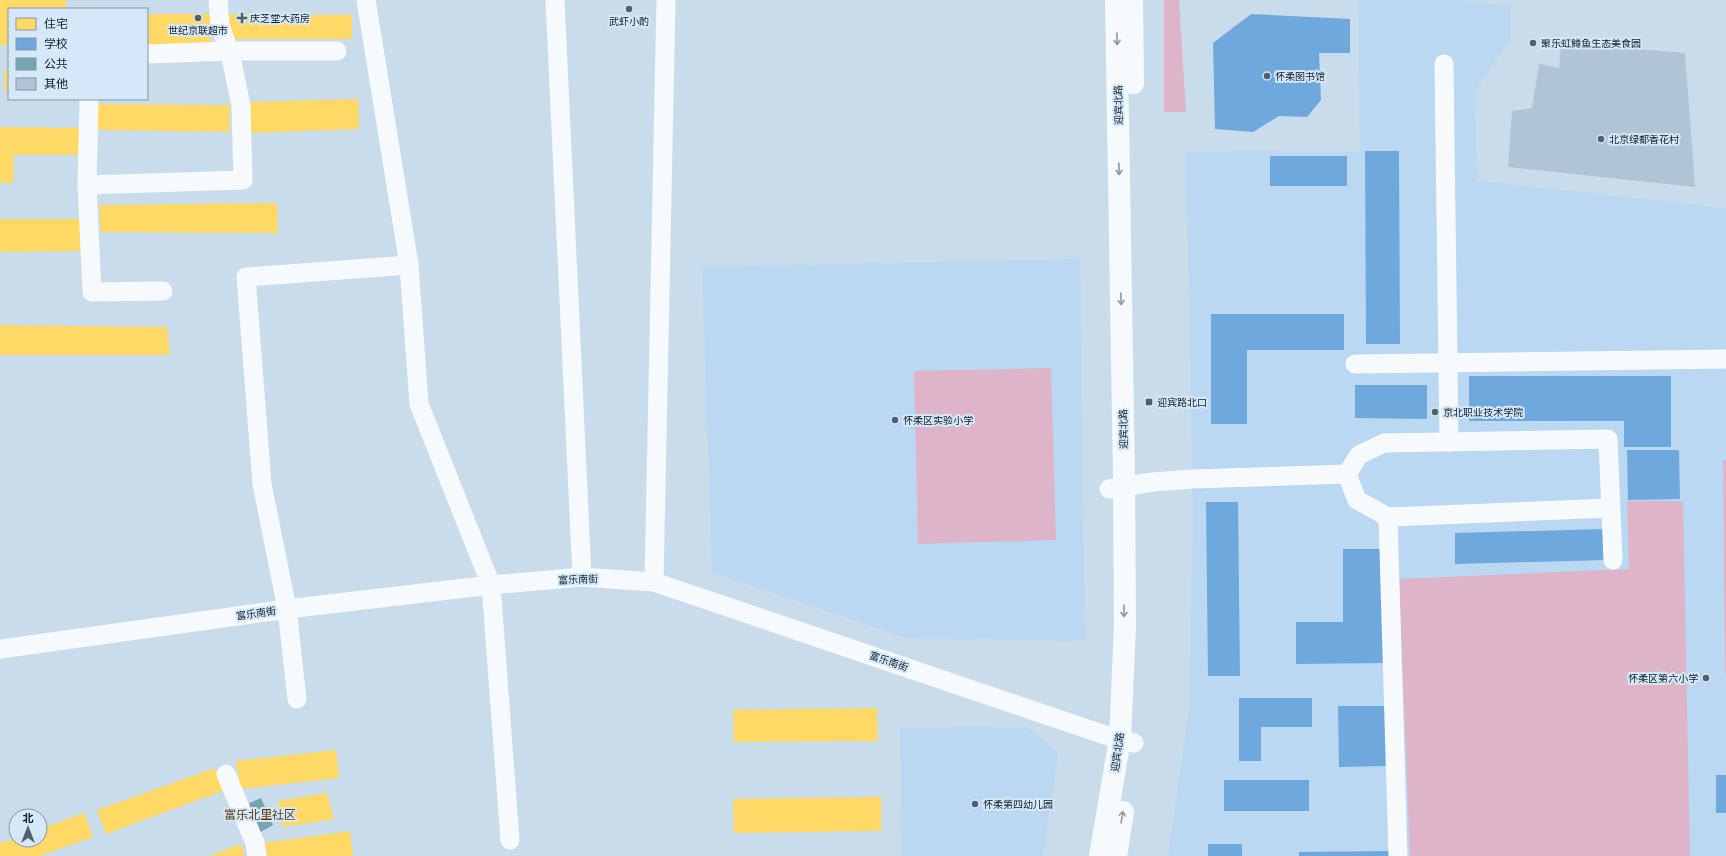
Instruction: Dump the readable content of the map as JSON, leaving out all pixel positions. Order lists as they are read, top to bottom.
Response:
{
  "streets": {
    "main road": ["迎宾北路"],
    "street": ["富乐南街"]
  },
  "crossings": [
    ["迎宾北路", "富乐南街"]
  ],
  "districts": ["富乐北里社区"],
  "places": {
    "other": [
      "武虾小酌",
      "世纪京联超市",
      "聚乐虹鳟鱼生态美食园",
      "怀柔图书馆",
      "北京绿都香花村",
      "京北职业技术学院",
      "怀柔区实验小学",
      "怀柔区第六小学",
      "怀柔第四幼儿园"
    ],
    "health": ["庆芝堂大药房"],
    "transit": ["迎宾路北口"]
  },
  "legend": [
    "住宅",
    "学校",
    "公共",
    "其他"
  ],
  "north": "top"
}
